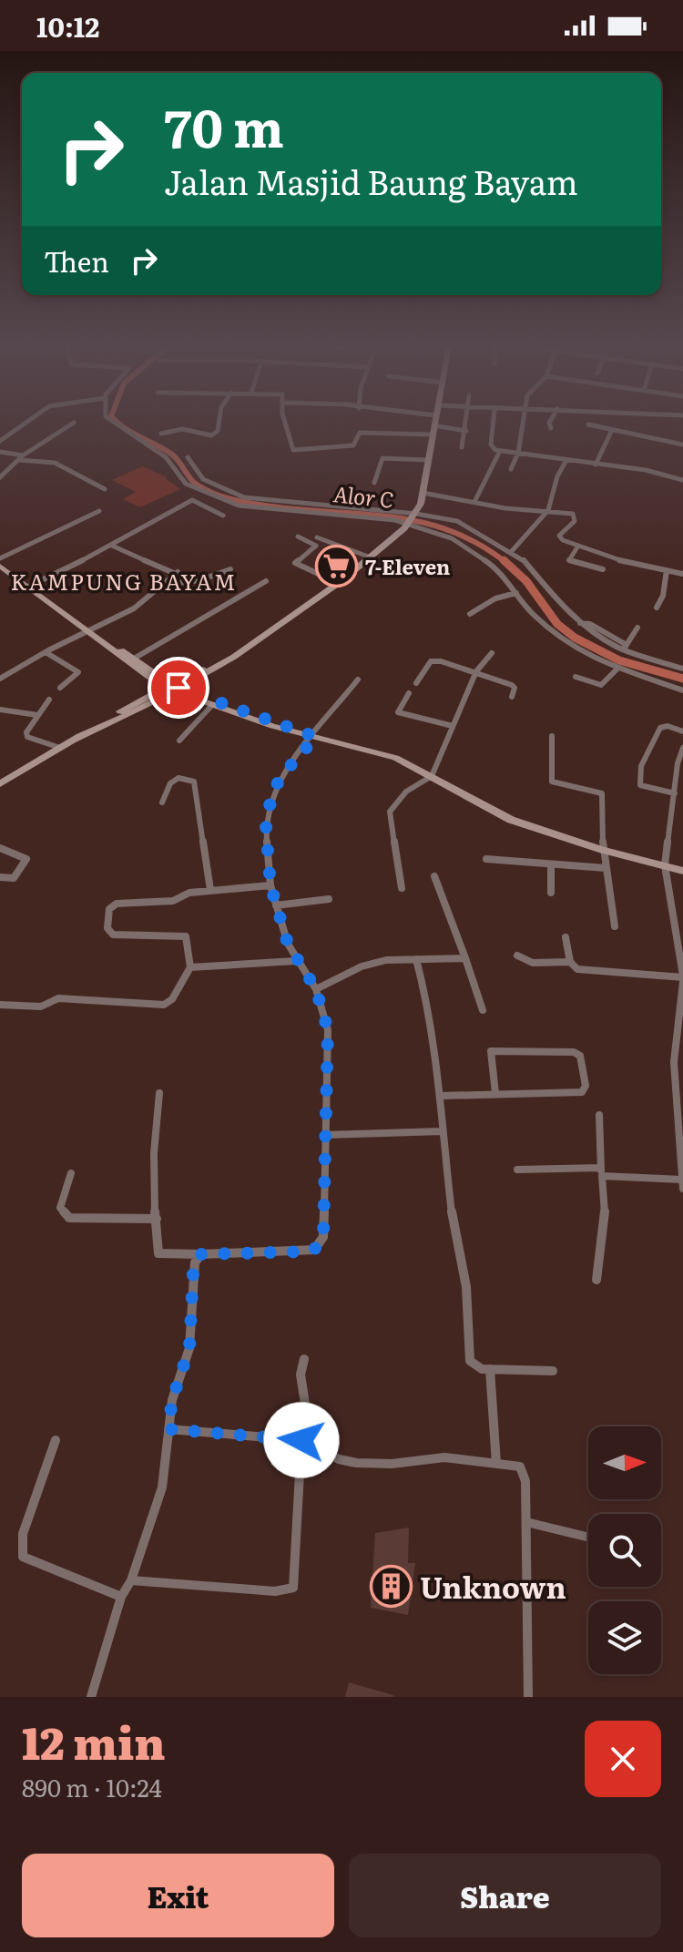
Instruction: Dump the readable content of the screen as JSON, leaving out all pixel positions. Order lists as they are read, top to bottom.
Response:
{
  "districts": ["KAMPUNG BAYAM"],
  "water": ["Alor C"],
  "places": {
    "supermarket": ["7-Eleven"],
    "building": ["Unknown"]
  },
  "north": "right",
  "page": {
    "status": "10:12",
    "turn": ["70 m", "Jalan Masjid Baung Bayam"],
    "then": "Then",
    "heading": ["12 min", "890 m · 10:24"],
    "buttons": ["Exit", "Share"]
  }
}
